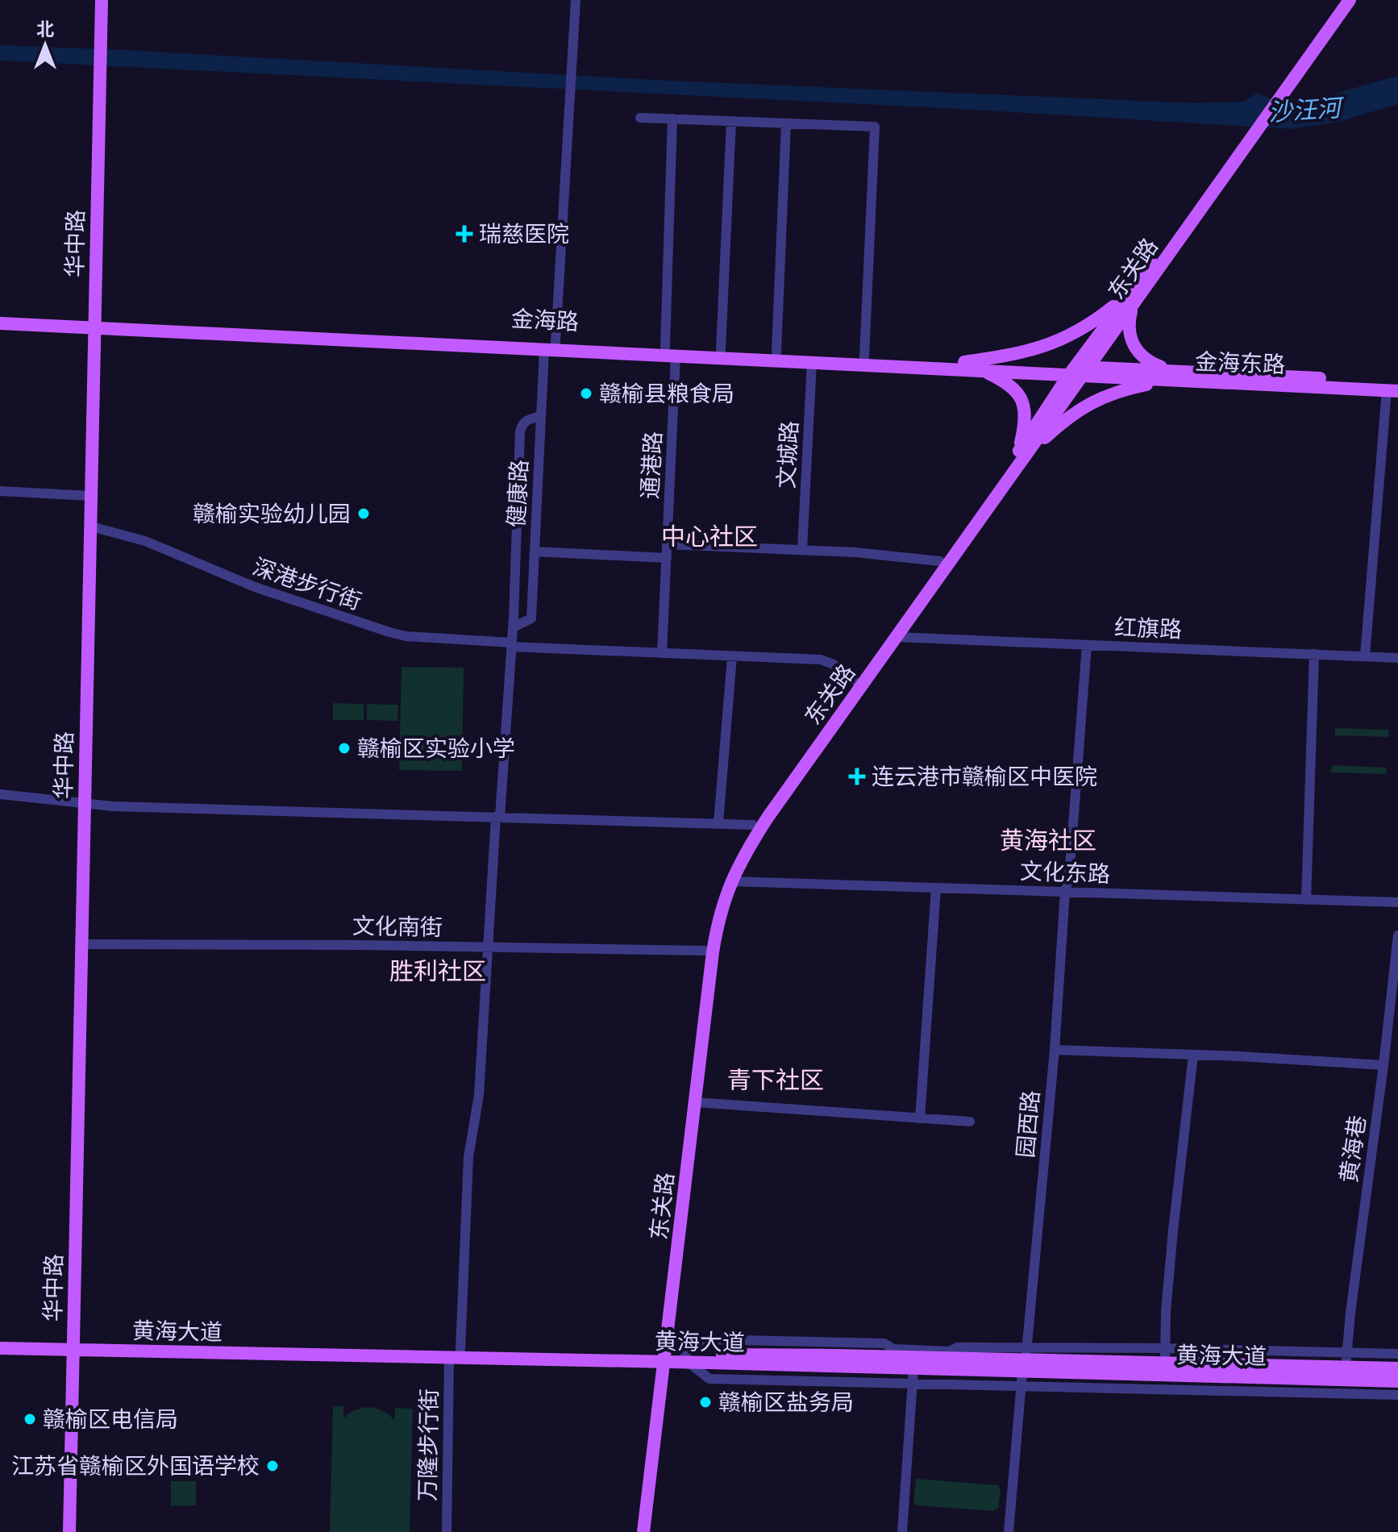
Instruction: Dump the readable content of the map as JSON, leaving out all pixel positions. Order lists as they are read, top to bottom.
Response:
{
  "streets": {
    "main road": [
      "华中路",
      "东关路",
      "金海路",
      "金海东路",
      "黄海大道"
    ],
    "street": [
      "文城路",
      "通港路",
      "健康路",
      "深港步行街",
      "红旗路",
      "文化东路",
      "文化南街",
      "园西路",
      "黄海巷",
      "万隆步行街"
    ]
  },
  "crossings": [
    ["华中路", "金海路"],
    ["华中路", "深港步行街"],
    ["华中路", "文化南街"],
    ["华中路", "黄海大道"],
    ["东关路", "金海路"],
    ["东关路", "金海东路"],
    ["东关路", "深港步行街"],
    ["东关路", "红旗路"],
    ["东关路", "文化东路"],
    ["东关路", "文化南街"],
    ["东关路", "黄海大道"],
    ["金海路", "金海东路"],
    ["金海路", "文城路"],
    ["金海路", "通港路"],
    ["金海路", "健康路"],
    ["通港路", "深港步行街"],
    ["红旗路", "园西路"],
    ["文化东路", "园西路"],
    ["文化南街", "万隆步行街"],
    ["园西路", "黄海大道"],
    ["黄海巷", "黄海大道"],
    ["黄海大道", "万隆步行街"]
  ],
  "districts": [
    "中心社区",
    "黄海社区",
    "胜利社区",
    "青下社区"
  ],
  "water": ["沙汪河"],
  "places": {
    "health": ["瑞慈医院", "连云港市赣榆区中医院"],
    "other": [
      "赣榆县粮食局",
      "赣榆实验幼儿园",
      "赣榆区实验小学",
      "赣榆区盐务局",
      "赣榆区电信局",
      "江苏省赣榆区外国语学校"
    ]
  },
  "north": "top"
}
